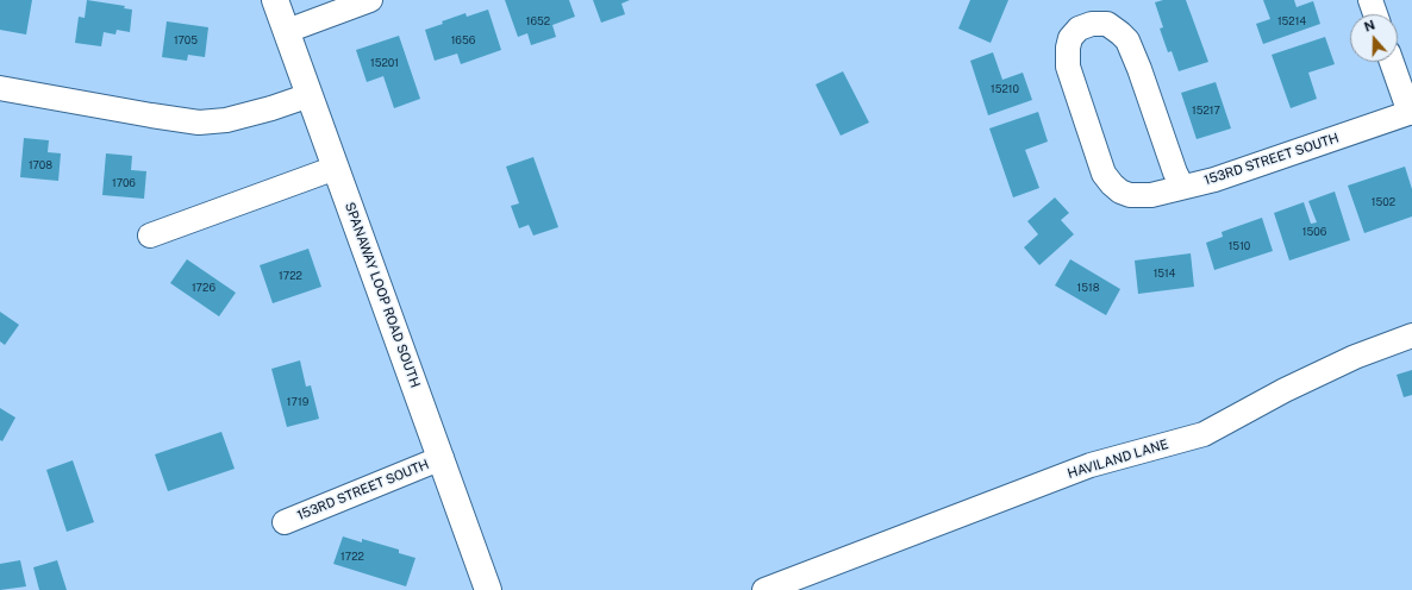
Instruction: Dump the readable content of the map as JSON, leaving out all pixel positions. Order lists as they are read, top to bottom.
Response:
{
  "streets": {
    "main road": ["SPANAWAY LOOP ROAD SOUTH"],
    "street": ["153RD STREET SOUTH", "HAVILAND LANE"]
  },
  "crossings": [
    ["153RD STREET SOUTH", "SPANAWAY LOOP ROAD SOUTH"]
  ],
  "house_numbers": [
    "1652",
    "15214",
    "1705",
    "1656",
    "15201",
    "15210",
    "15217",
    "1708",
    "1706",
    "1502",
    "1506",
    "1510",
    "1514",
    "1722",
    "1726",
    "1518",
    "1719",
    "1722"
  ],
  "north": "top"
}
